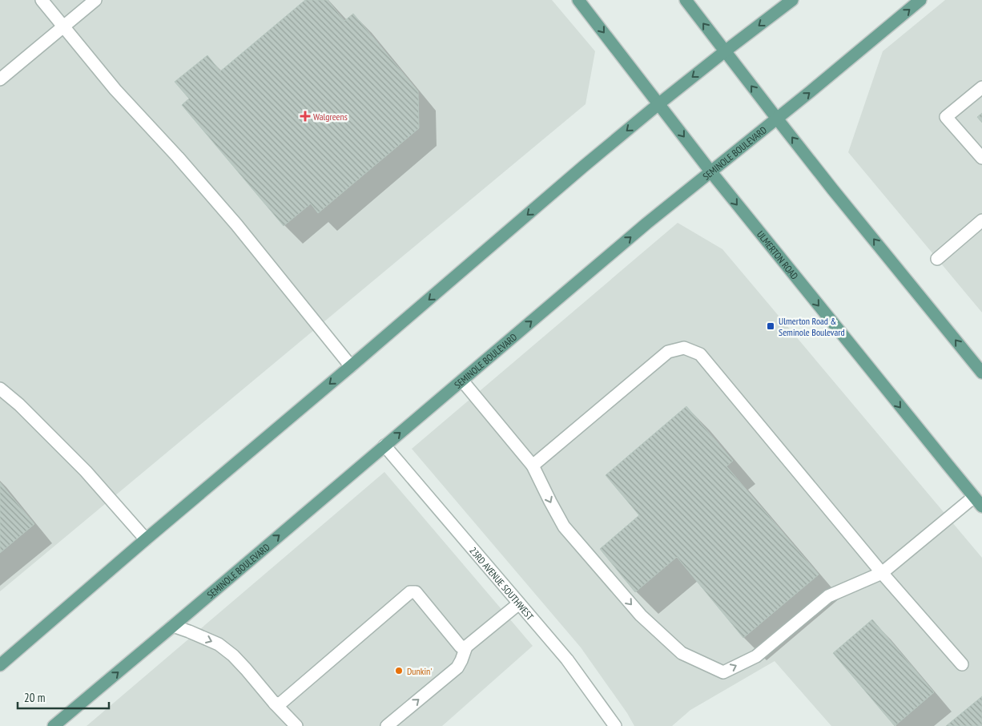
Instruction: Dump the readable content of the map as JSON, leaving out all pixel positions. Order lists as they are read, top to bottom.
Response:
{
  "streets": {
    "main road": ["SEMINOLE BOULEVARD", "ULMERTON ROAD"],
    "street": ["23RD AVENUE SOUTHWEST"]
  },
  "crossings": [
    ["SEMINOLE BOULEVARD", "ULMERTON ROAD"],
    ["SEMINOLE BOULEVARD", "23RD AVENUE SOUTHWEST"]
  ],
  "places": {
    "health": ["Walgreens"],
    "transit": ["Ulmerton Road & Seminole Boulevard"],
    "other": ["Dunkin'"]
  },
  "scale_bar": "20 m"
}
